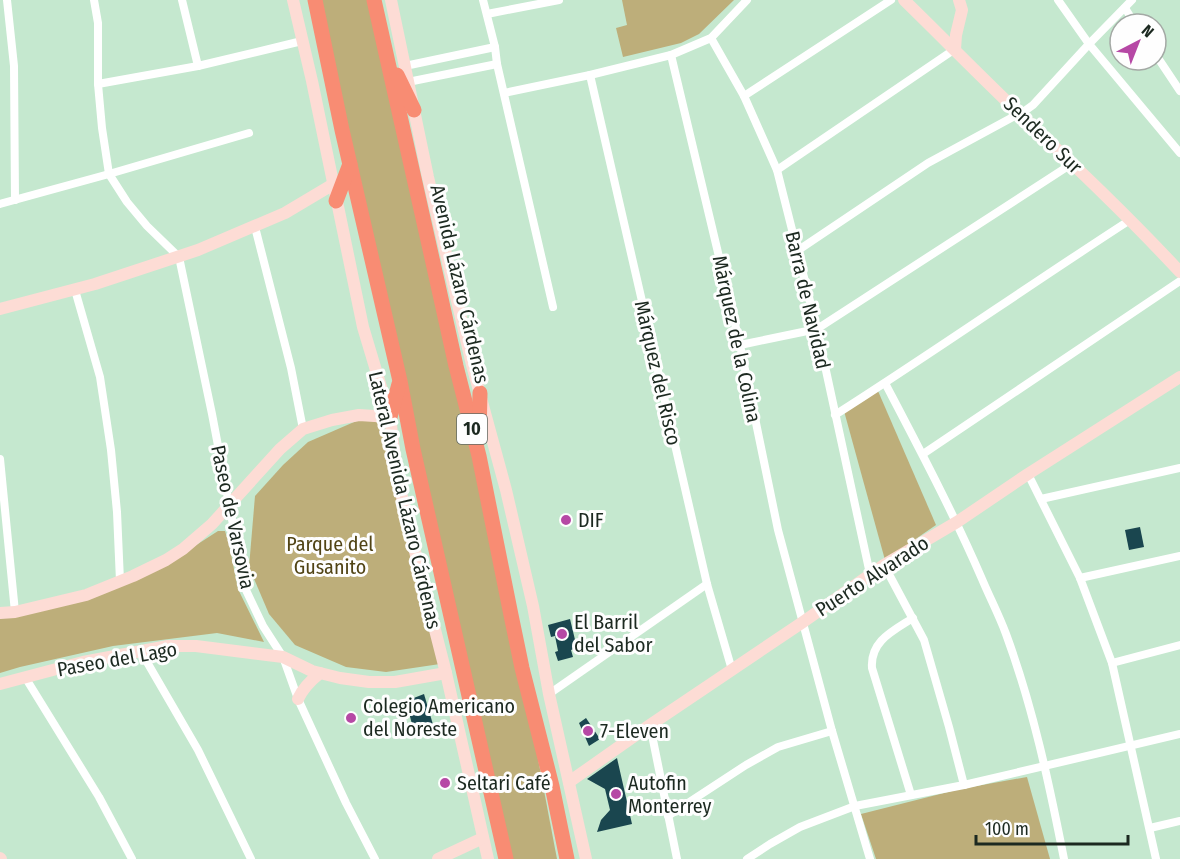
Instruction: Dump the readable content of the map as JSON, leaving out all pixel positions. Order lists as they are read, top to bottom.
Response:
{
  "streets": {
    "highway": ["Avenida Lázaro Cárdenas", "10"],
    "street": [
      "Sendero Sur",
      "Barra de Navidad",
      "Márquez de la Colina",
      "Márquez del Risco",
      "Lateral Avenida Lázaro Cárdenas",
      "Paseo de Varsovia",
      "Puerto Alvarado",
      "Paseo del Lago"
    ]
  },
  "crossings": [
    ["Barra de Navidad", "Puerto Alvarado"],
    ["Márquez de la Colina", "Puerto Alvarado"],
    ["Márquez del Risco", "Puerto Alvarado"],
    ["Lateral Avenida Lázaro Cárdenas", "Paseo del Lago"],
    ["Paseo de Varsovia", "Paseo del Lago"]
  ],
  "parks": ["Parque del Gusanito"],
  "places": [
    "DIF",
    "El Barril del Sabor",
    "Colegio Americano del Noreste",
    "7-Eleven",
    "Seltari Café",
    "Autofin Monterrey"
  ],
  "scale_bar": "100 m",
  "north": "top right"
}
